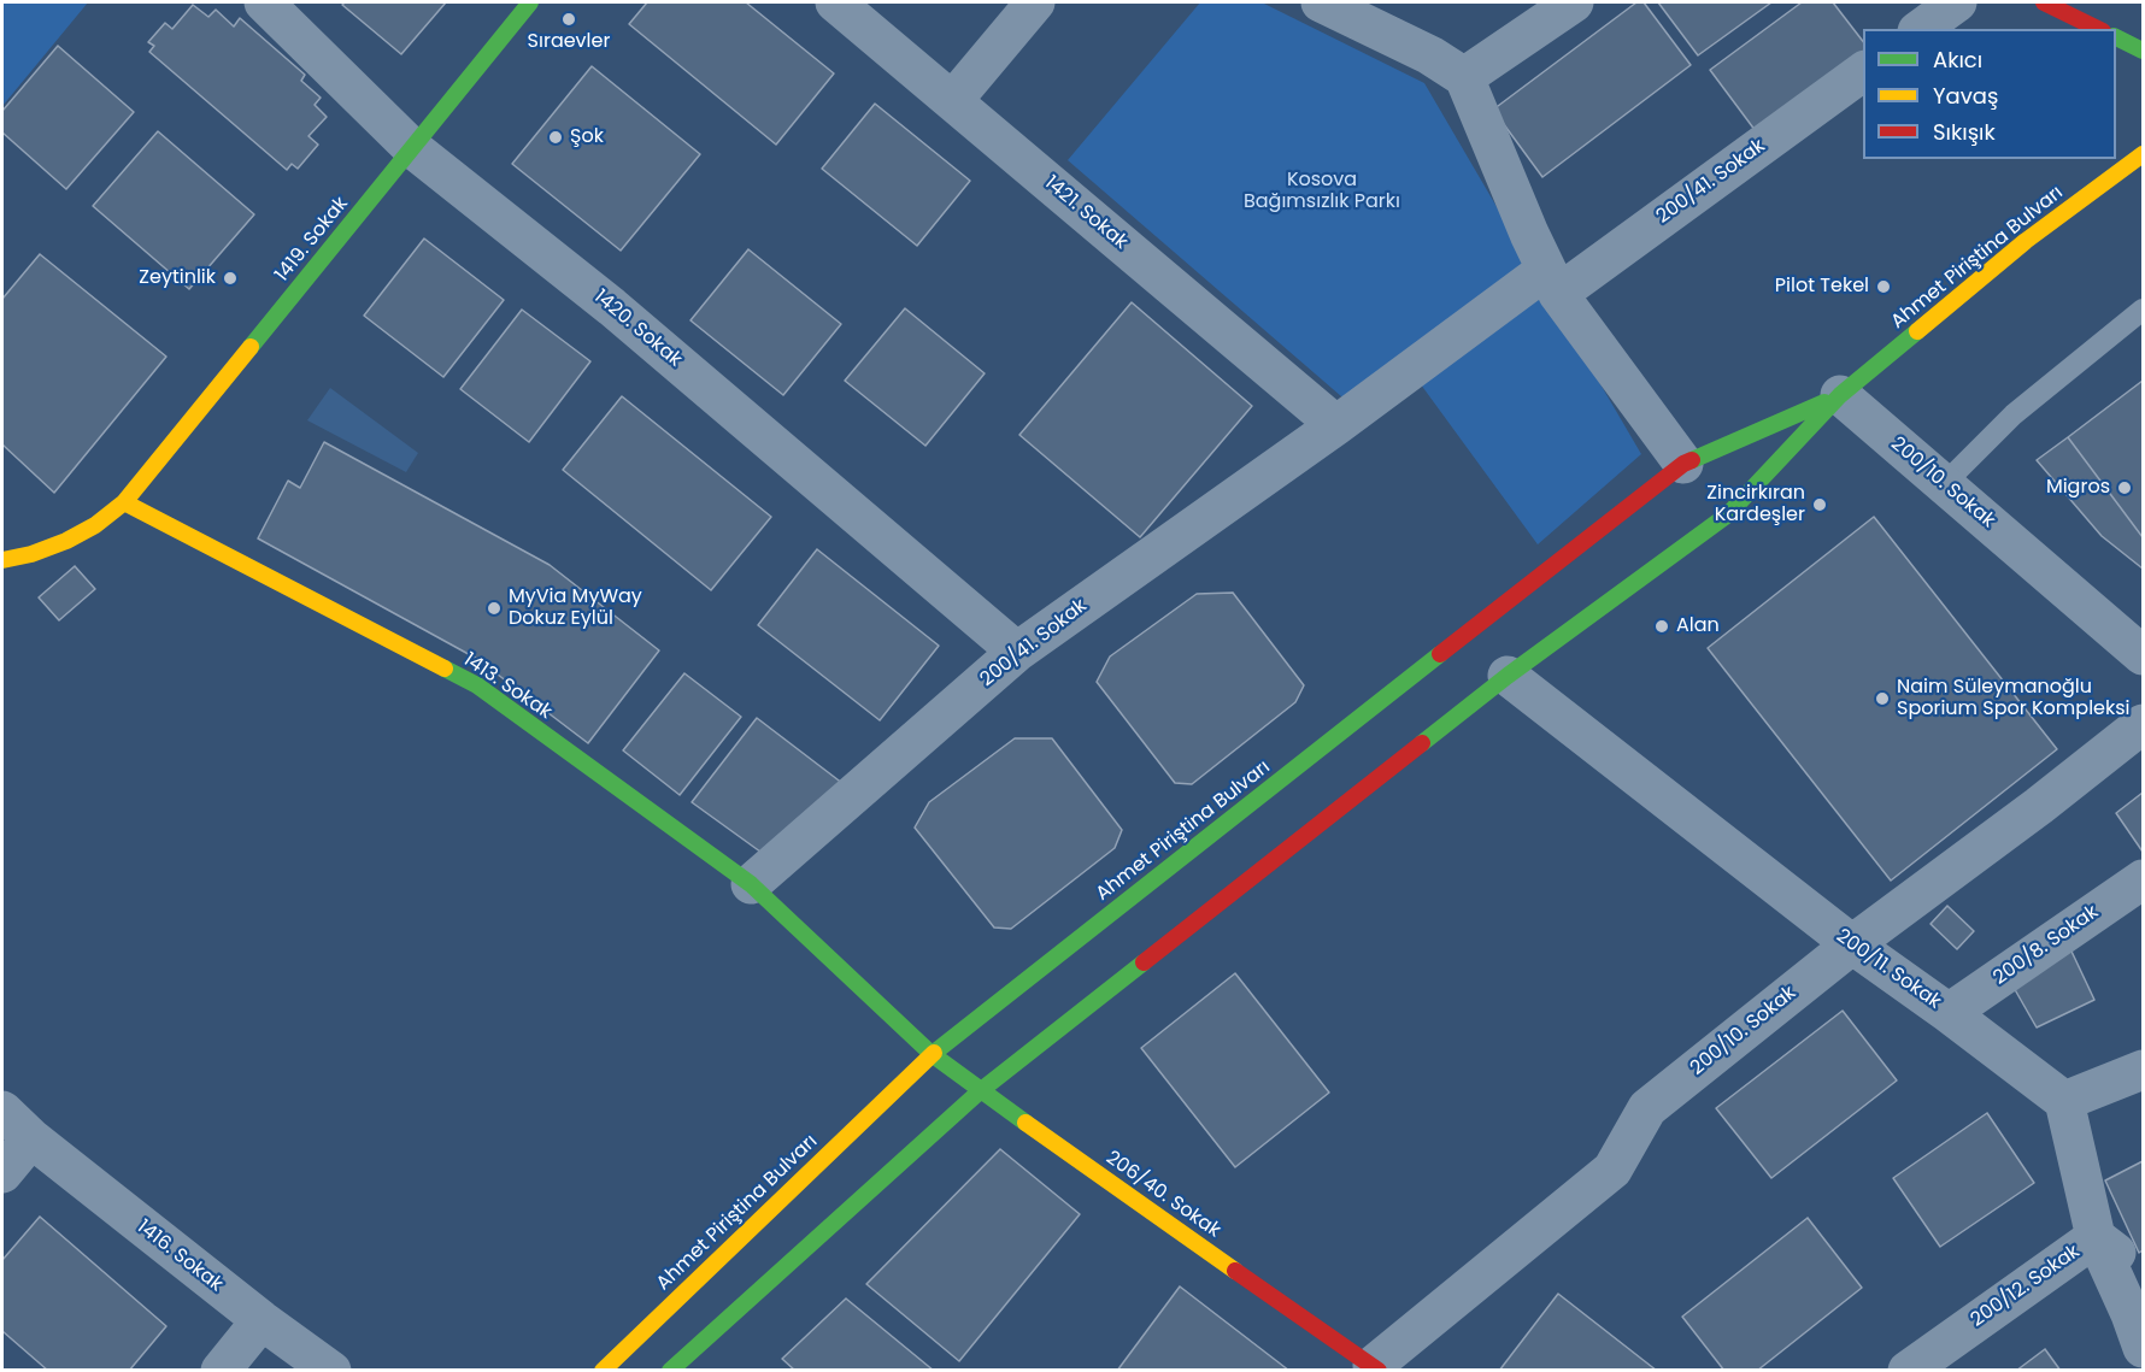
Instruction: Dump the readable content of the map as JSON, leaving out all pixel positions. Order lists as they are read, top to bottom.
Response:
{
  "streets": {
    "main road": [
      "1419. Sokak",
      "Ahmet Piriştina Bulvarı",
      "1413. Sokak",
      "206/40. Sokak"
    ],
    "street": [
      "200/41. Sokak",
      "1421. Sokak",
      "1420. Sokak",
      "200/10. Sokak",
      "200/8. Sokak",
      "200/11. Sokak",
      "1416. Sokak",
      "200/12. Sokak"
    ]
  },
  "crossings": [
    ["200/41. Sokak", "1421. Sokak"],
    ["200/41. Sokak", "1420. Sokak"],
    ["200/41. Sokak", "1413. Sokak"],
    ["1419. Sokak", "1420. Sokak"],
    ["1419. Sokak", "1413. Sokak"],
    ["Ahmet Piriştina Bulvarı", "200/10. Sokak"],
    ["Ahmet Piriştina Bulvarı", "1413. Sokak"],
    ["Ahmet Piriştina Bulvarı", "200/11. Sokak"],
    ["Ahmet Piriştina Bulvarı", "206/40. Sokak"],
    ["200/10. Sokak", "200/11. Sokak"],
    ["200/10. Sokak", "206/40. Sokak"],
    ["1413. Sokak", "206/40. Sokak"],
    ["200/8. Sokak", "200/11. Sokak"]
  ],
  "parks": ["Kosova Bağımsızlık Parkı"],
  "places": [
    "Sıraevler",
    "Şok",
    "Zeytinlik",
    "Pilot Tekel",
    "Migros",
    "Zincirkıran Kardeşler",
    "MyVia MyWay Dokuz Eylül",
    "Alan",
    "Naim Süleymanoğlu Sporium Spor Kompleksi"
  ],
  "legend": ["Akıcı", "Yavaş", "Sıkışık"]
}
